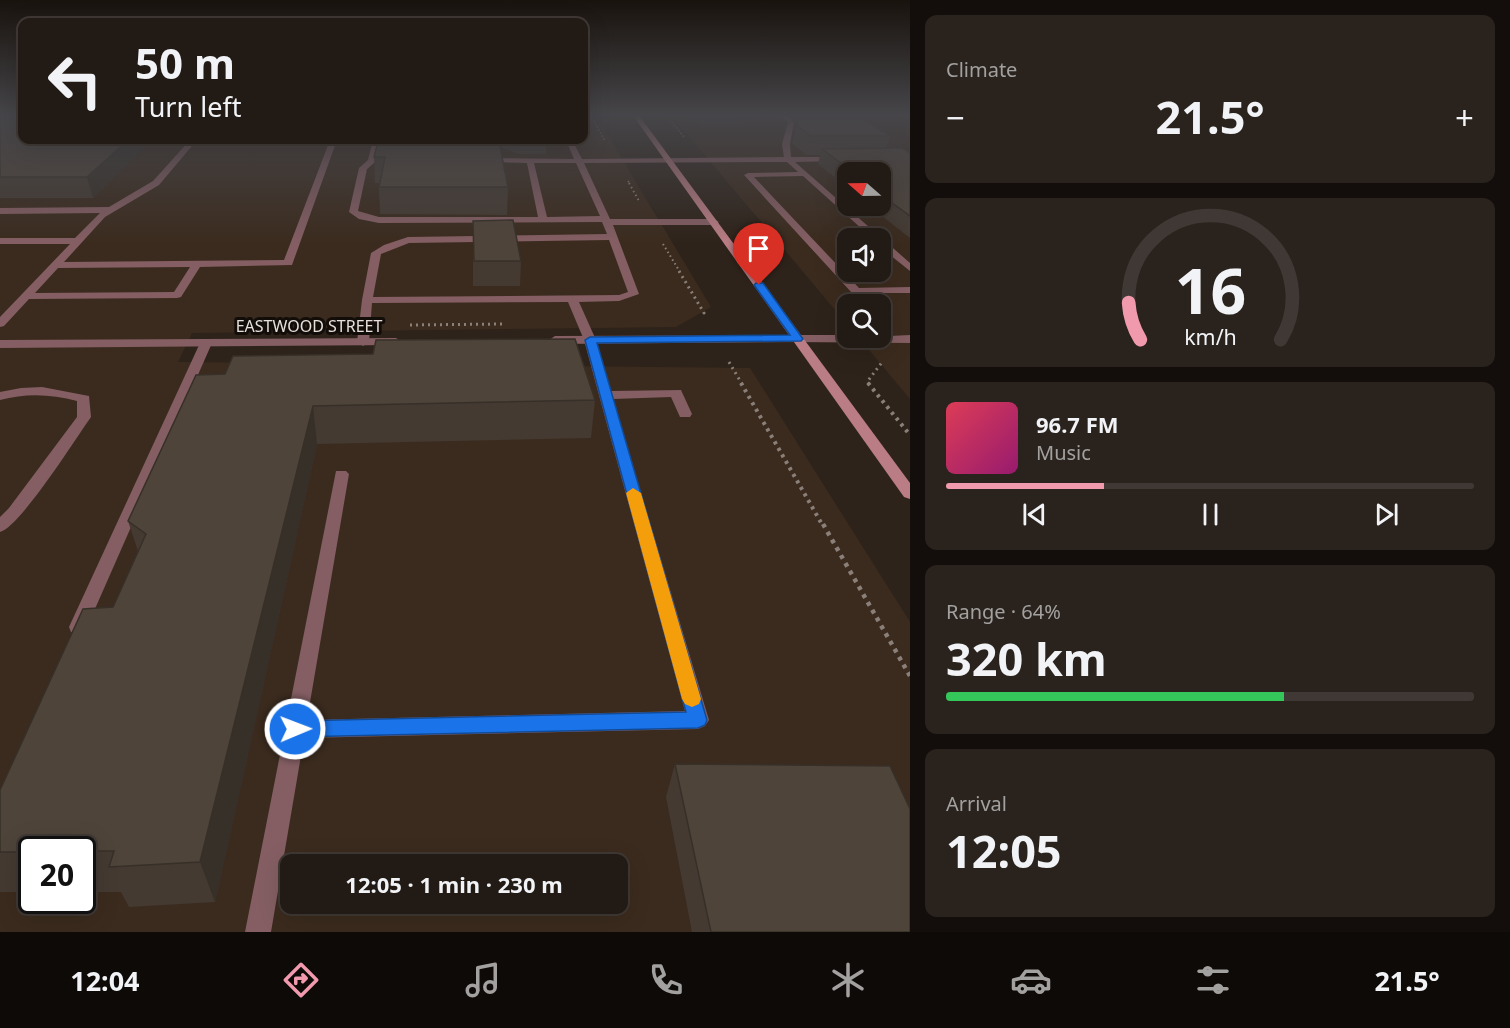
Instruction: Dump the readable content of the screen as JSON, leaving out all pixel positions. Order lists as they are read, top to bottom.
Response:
{
  "streets": {
    "street": ["EASTWOOD STREET"]
  },
  "north": "left",
  "page": {
    "tile": [
      "Climate",
      ["Range · 64%", "320 km"],
      ["Arrival", "12:05"]
    ],
    "turn": ["50 m", "Turn left"],
    "heat": ["−", "21.5°", "+"],
    "song": ["96.7 FM", "Music"],
    "limit": "20",
    "trip": "12:05 · 1 min · 230 m",
    "tabs": ["12:04", "21.5°"],
    "gauge": ["16", "km/h"]
  }
}
